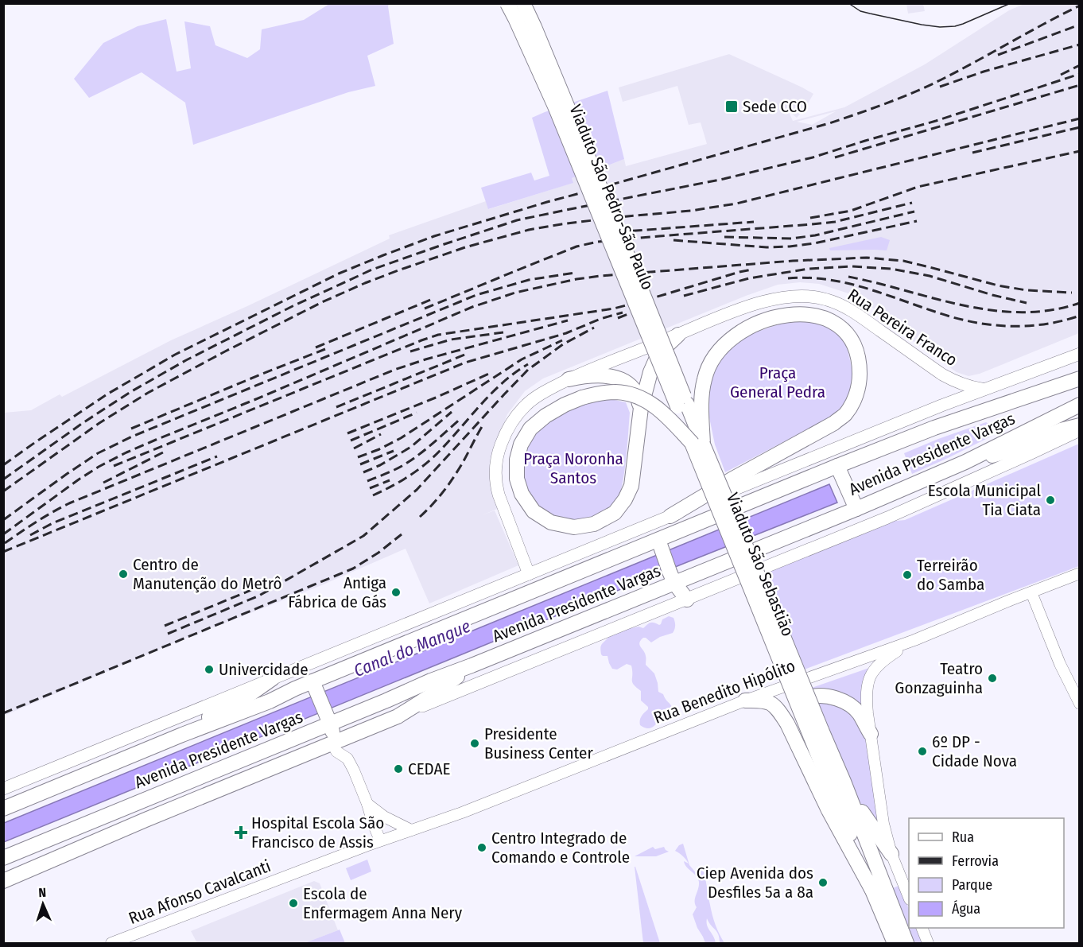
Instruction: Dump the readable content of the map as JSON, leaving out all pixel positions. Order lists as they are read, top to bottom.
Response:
{
  "streets": {
    "main road": [
      "Viaduto São Pedro-São Paulo",
      "Rua Pereira Franco",
      "Avenida Presidente Vargas",
      "Viaduto São Sebastião"
    ],
    "street": ["Rua Benedito Hipólito", "Rua Afonso Cavalcanti"]
  },
  "crossings": [
    ["Viaduto São Pedro-São Paulo", "Viaduto São Sebastião"],
    ["Rua Benedito Hipólito", "Rua Afonso Cavalcanti"]
  ],
  "water": ["Canal do Mangue"],
  "parks": ["Praça General Pedra", "Praça Noronha Santos"],
  "places": {
    "transit": ["Sede CCO"],
    "other": [
      "Escola Municipal Tia Ciata",
      "Centro de Manutenção do Metrô",
      "Terreirão do Samba",
      "Antiga Fábrica de Gás",
      "Univercidade",
      "Teatro Gonzaguinha",
      "Presidente Business Center",
      "6º DP - Cidade Nova",
      "CEDAE",
      "Centro Integrado de Comando e Controle",
      "Ciep Avenida dos Desfiles 5a a 8a",
      "Escola de Enfermagem Anna Nery"
    ],
    "health": ["Hospital Escola São Francisco de Assis"]
  },
  "legend": [
    "Rua",
    "Ferrovia",
    "Parque",
    "Água"
  ],
  "north": "top"
}
